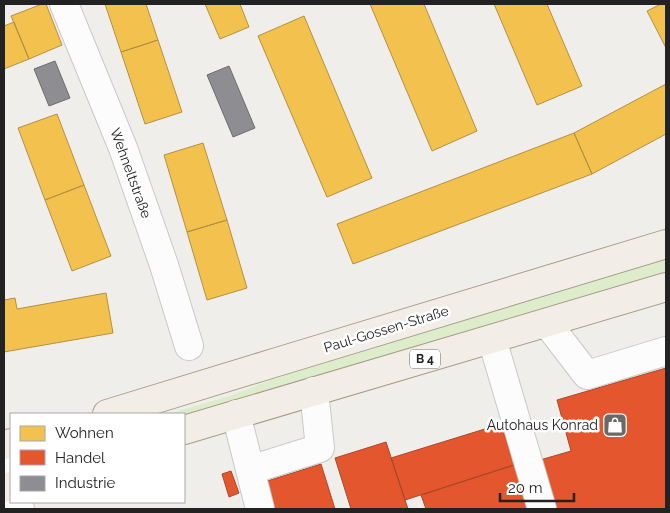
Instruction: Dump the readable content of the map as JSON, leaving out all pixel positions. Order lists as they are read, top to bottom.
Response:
{
  "streets": {
    "main road": ["Paul-Gossen-Straße", "B 4"],
    "street": ["Wehneltstraße"]
  },
  "places": {
    "shop": ["Autohaus Konrad"]
  },
  "legend": ["Wohnen", "Handel", "Industrie"],
  "scale_bar": "20 m"
}
